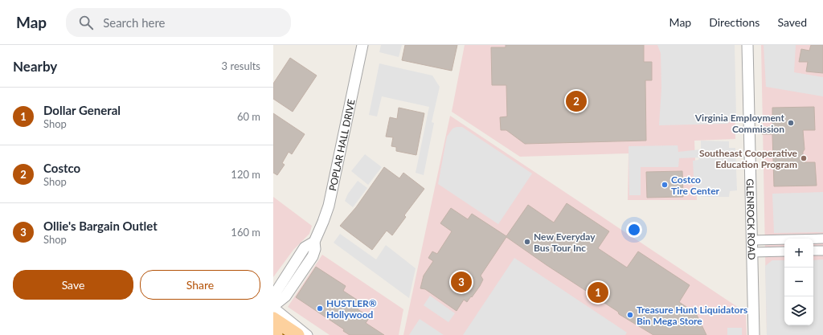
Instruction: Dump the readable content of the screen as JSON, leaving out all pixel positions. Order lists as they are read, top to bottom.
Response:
{
  "streets": {
    "street": ["POPLAR HALL DRIVE", "GLENROCK ROAD"]
  },
  "places": [
    "Virginia Employment Commission",
    "Southeast Cooperative Education Program",
    "Costco Tire Center",
    "New Everyday Bus Tour Inc",
    "HUSTLER® Hollywood",
    "Treasure Hunt Liquidators Bin Mega Store"
  ],
  "page": {
    "header": "Map",
    "search": "Search here",
    "nav": ["Map", "Directions", "Saved"],
    "heading": ["Nearby", "3 results"],
    "list": [
      {
        "mark": "1",
        "name": "Dollar General",
        "note": "Shop",
        "value": "60 m"
      },
      {
        "mark": "2",
        "name": "Costco",
        "note": "Shop",
        "value": "120 m"
      },
      {
        "mark": "3",
        "name": "Ollie's Bargain Outlet",
        "note": "Shop",
        "value": "160 m"
      }
    ],
    "pins": ["2", "3", "1"],
    "map_buttons": ["+", "−"],
    "buttons": ["Save", "Share"]
  }
}
